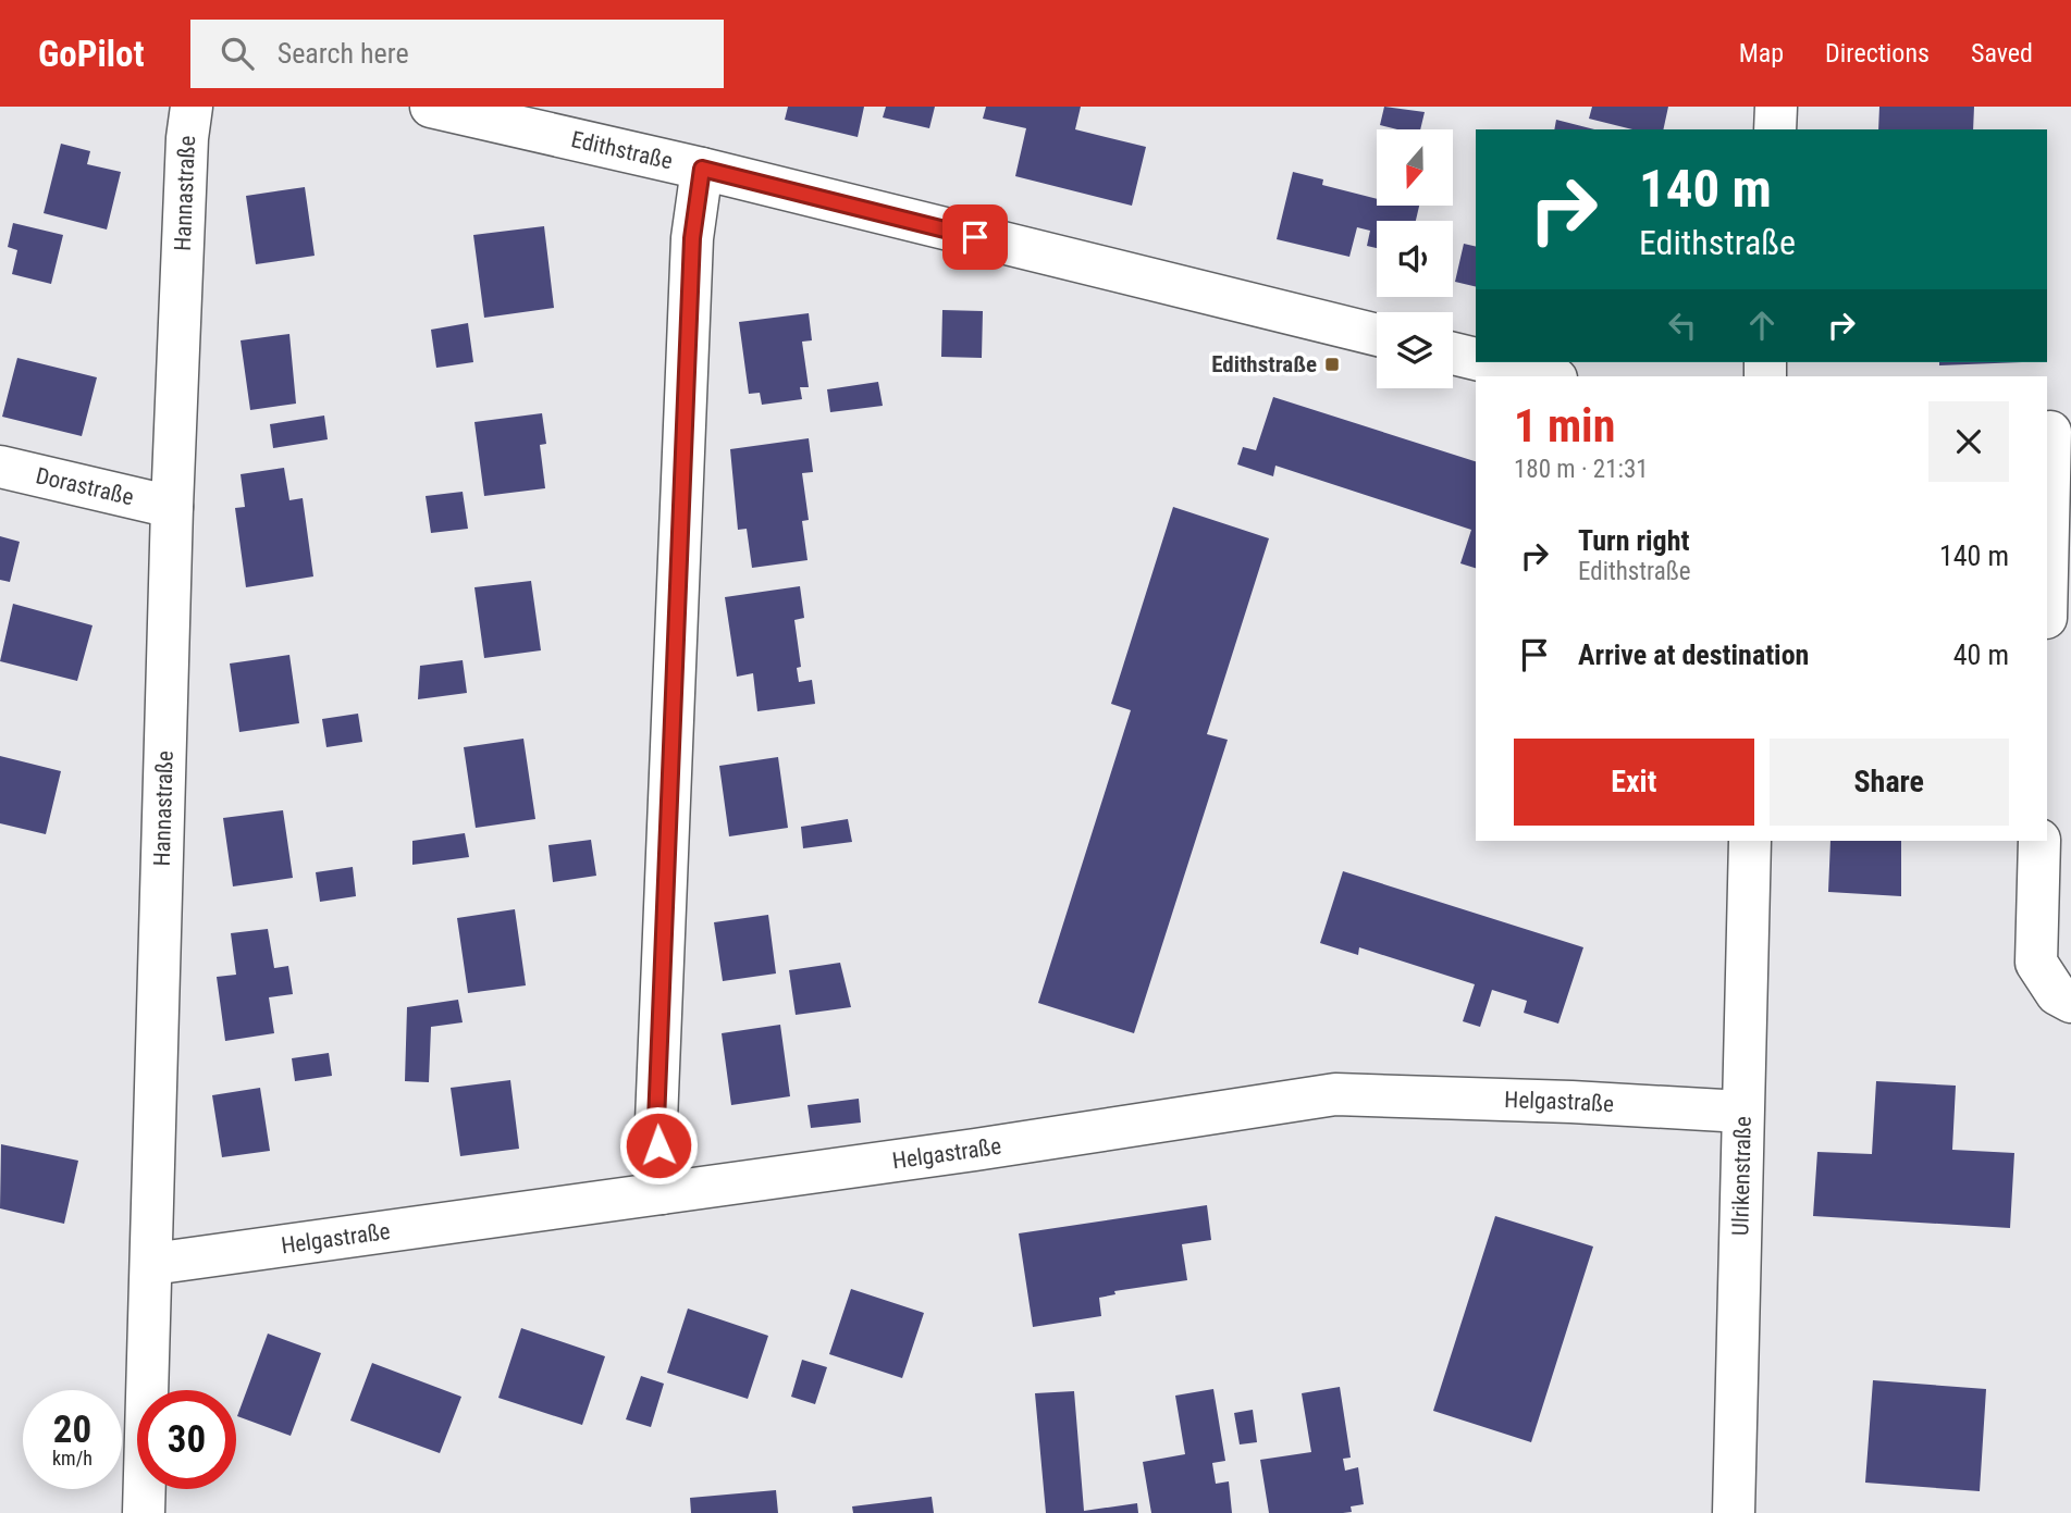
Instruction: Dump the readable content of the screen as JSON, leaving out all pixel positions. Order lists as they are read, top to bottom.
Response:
{
  "streets": {
    "street": [
      "Edithstraße",
      "Hannastraße",
      "Dorastraße",
      "Helgastraße",
      "Ulrikenstraße"
    ]
  },
  "crossings": [
    ["Hannastraße", "Dorastraße"],
    ["Hannastraße", "Helgastraße"],
    ["Helgastraße", "Ulrikenstraße"]
  ],
  "places": {
    "transit": ["Edithstraße"]
  },
  "north": "bottom",
  "page": {
    "header": "GoPilot",
    "search": "Search here",
    "nav": ["Map", "Directions", "Saved"],
    "turn": ["140 m", "Edithstraße"],
    "heading": ["1 min", "180 m · 21:31"],
    "list": [
      {
        "name": "Turn right",
        "note": "Edithstraße",
        "value": "140 m"
      },
      {
        "name": "Arrive at destination",
        "value": "40 m"
      }
    ],
    "buttons": ["Exit", "Share"],
    "speed": "20 km/h",
    "limit": "30"
  }
}
